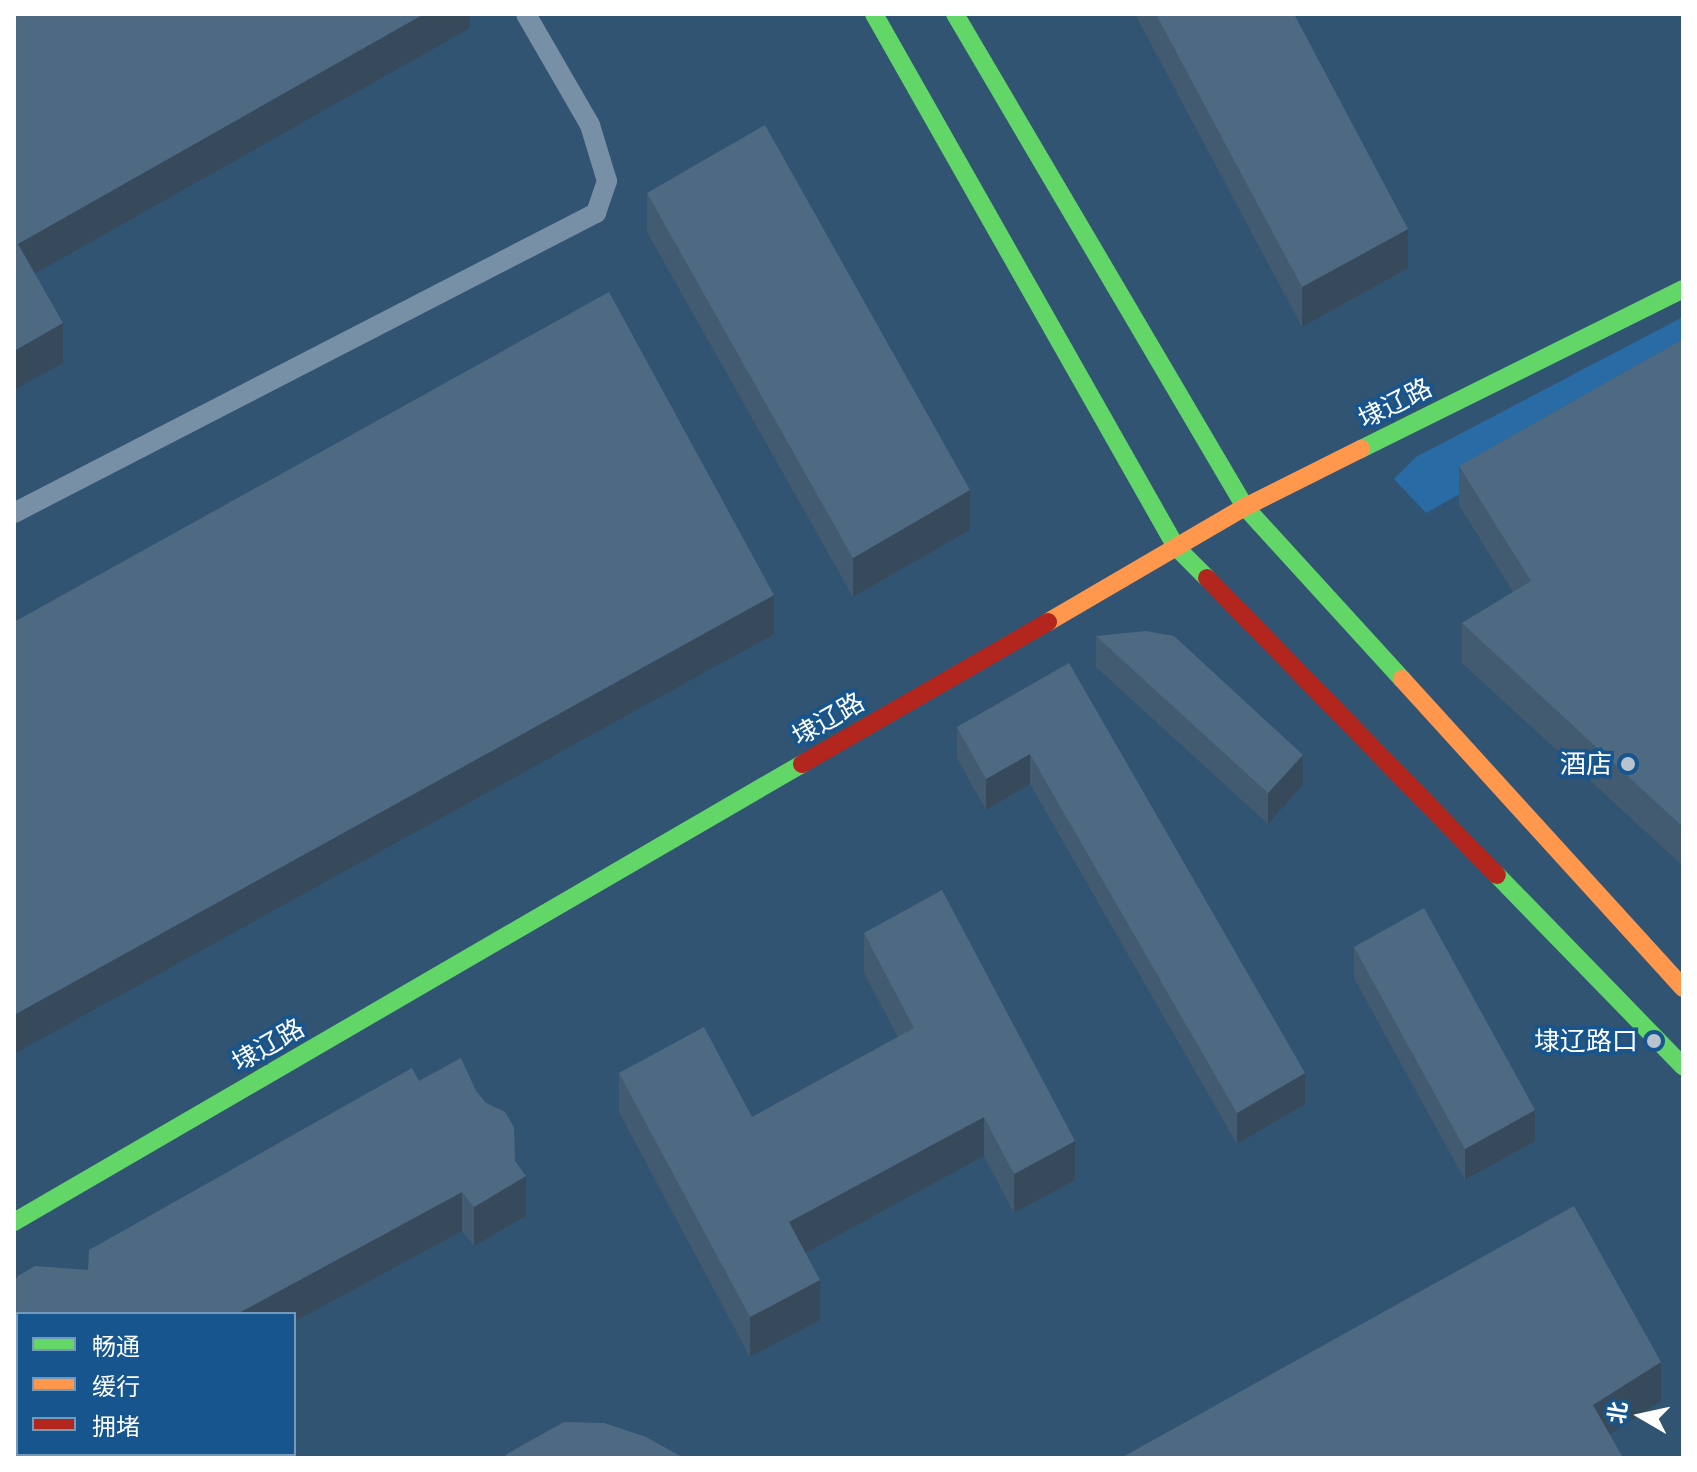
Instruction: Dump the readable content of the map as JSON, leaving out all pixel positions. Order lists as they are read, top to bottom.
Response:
{
  "streets": {
    "main road": ["埭辽路"]
  },
  "places": ["酒店", "埭辽路口"],
  "legend": ["畅通", "缓行", "拥堵"],
  "north": "left"
}
